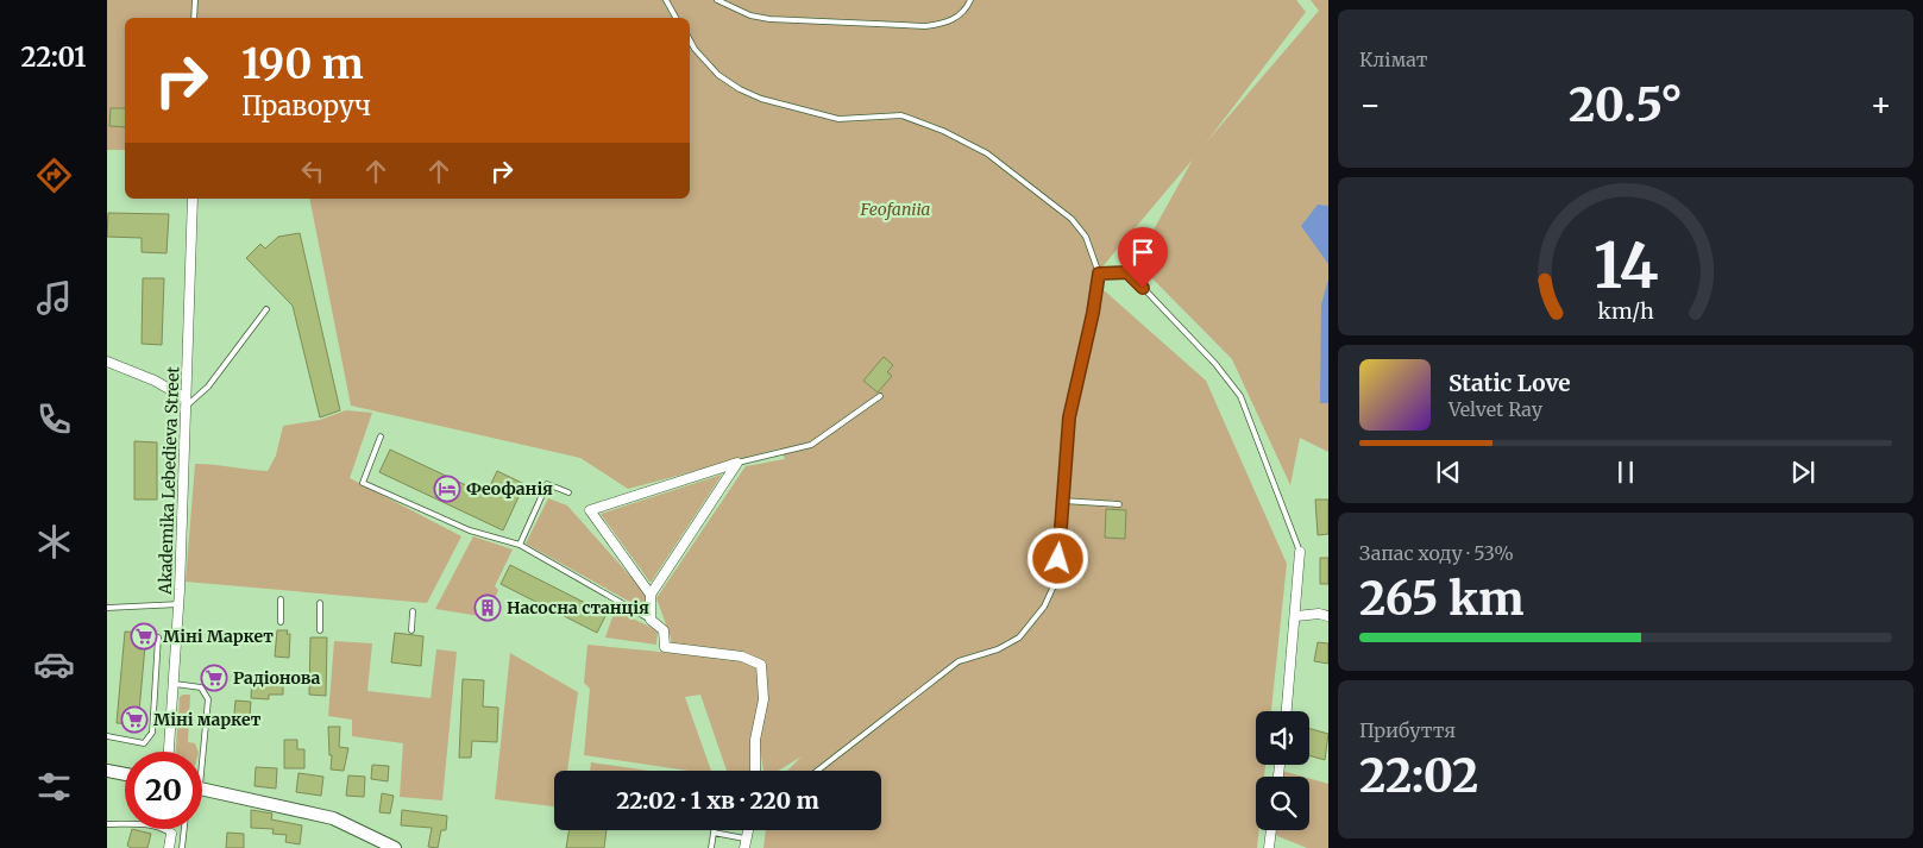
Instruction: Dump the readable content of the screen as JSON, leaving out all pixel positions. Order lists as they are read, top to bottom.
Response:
{
  "streets": {
    "street": ["Akademika Lebedieva Street"]
  },
  "parks": ["Feofaniia"],
  "places": {
    "hotel": ["Феофанія"],
    "building": ["Насосна станція"],
    "supermarket": ["Міні Маркет", "Радіонова", "Міні маркет"]
  },
  "page": {
    "tabs": "22:01",
    "tile": [
      "Клімат",
      ["Запас ходу · 53%", "265 km"],
      ["Прибуття", "22:02"]
    ],
    "turn": ["190 m", "Праворуч"],
    "heat": ["−", "20.5°", "+"],
    "song": ["Static Love", "Velvet Ray"],
    "limit": "20",
    "trip": "22:02 · 1 хв · 220 m",
    "gauge": ["14", "km/h"]
  }
}
